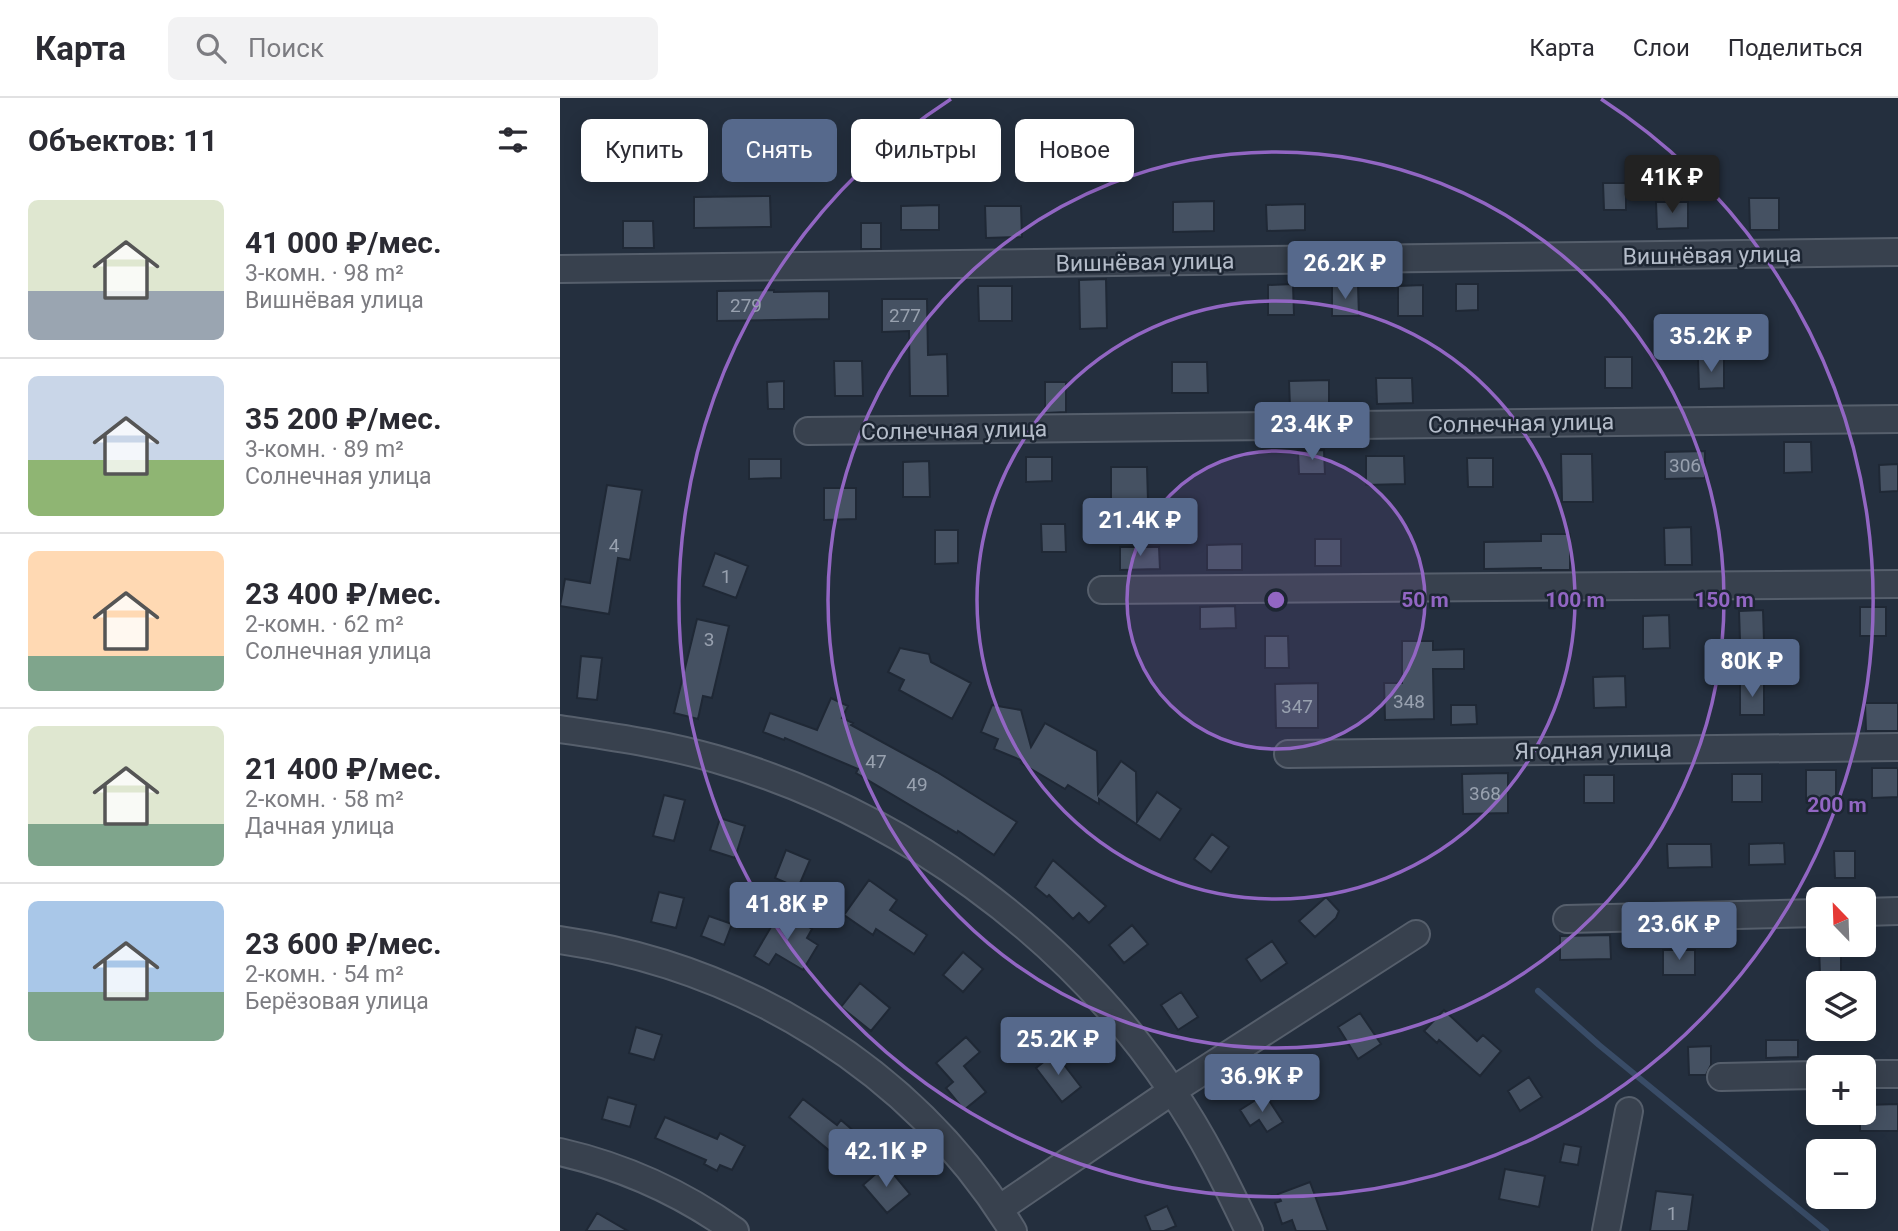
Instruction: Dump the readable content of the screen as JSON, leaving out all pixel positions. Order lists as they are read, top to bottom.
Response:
{
  "streets": {
    "street": ["Вишнёвая улица", "Солнечная улица", "Ягодная улица"]
  },
  "house_numbers": [
    "279",
    "277",
    "306",
    "4",
    "1",
    "3",
    "348",
    "347",
    "47",
    "49",
    "368",
    "1"
  ],
  "north": "top left",
  "page": {
    "header": "Карта",
    "search": "Поиск",
    "nav": ["Карта", "Слои", "Поделиться"],
    "heading": "Объектов: 11",
    "chip": [
      "Купить",
      "Снять",
      "Фильтры",
      "Новое"
    ],
    "price": [
      "41K ₽",
      "26.2K ₽",
      "35.2K ₽",
      "23.4K ₽",
      "21.4K ₽",
      "80K ₽",
      "41.8K ₽",
      "23.6K ₽",
      "25.2K ₽",
      "36.9K ₽",
      "42.1K ₽"
    ],
    "list": [
      {
        "name": "41 000 ₽/мес.",
        "note": "3-комн. · 98 m² · Вишнёвая улица"
      },
      {
        "name": "35 200 ₽/мес.",
        "note": "3-комн. · 89 m² · Солнечная улица"
      },
      {
        "name": "23 400 ₽/мес.",
        "note": "2-комн. · 62 m² · Солнечная улица"
      },
      {
        "name": "21 400 ₽/мес.",
        "note": "2-комн. · 58 m² · Дачная улица"
      },
      {
        "name": "23 600 ₽/мес.",
        "note": "2-комн. · 54 m² · Берёзовая улица"
      }
    ],
    "map_buttons": ["+", "−"]
  },
  "rings": [
    "50 m",
    "100 m",
    "150 m",
    "200 m"
  ]
}
